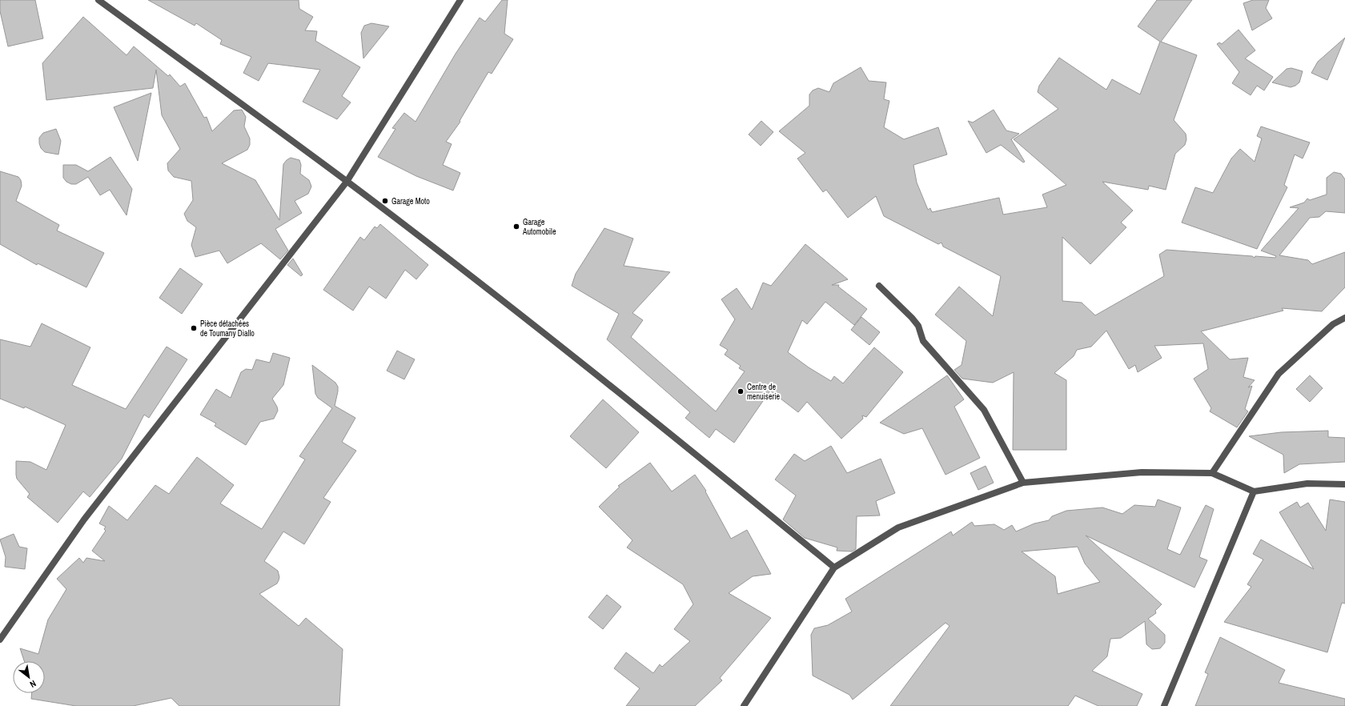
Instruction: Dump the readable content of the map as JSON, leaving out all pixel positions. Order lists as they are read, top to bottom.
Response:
{
  "places": [
    "Garage Moto",
    "Garage Automobile",
    "Pièce détachées de Toumany Diallo",
    "Centre de menuiserie"
  ],
  "north": "bottom right"
}
